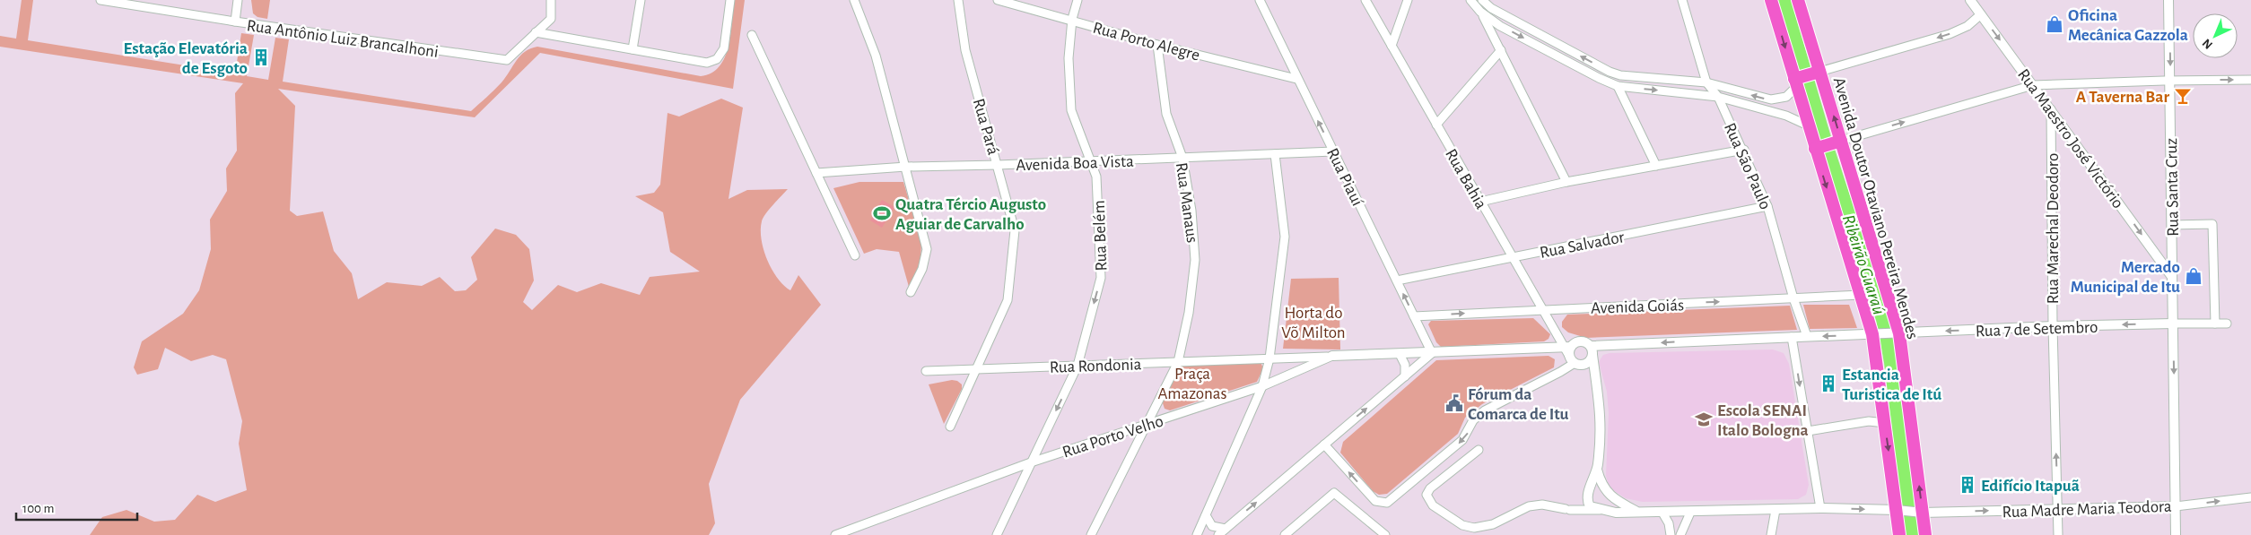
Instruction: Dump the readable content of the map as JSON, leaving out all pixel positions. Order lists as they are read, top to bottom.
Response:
{
  "streets": {
    "main road": ["Avenida Doutor Otaviano Pereira Mendes"],
    "street": [
      "Rua Antônio Luiz Brancalhoni",
      "Rua Porto Alegre",
      "Rua Pará",
      "Rua Maestro José Victório",
      "Avenida Boa Vista",
      "Rua São Paulo",
      "Rua Piauí",
      "Rua Bahia",
      "Rua Santa Cruz",
      "Rua Manaus",
      "Rua Marechal Deodoro",
      "Rua Belém",
      "Rua Salvador",
      "Avenida Goiás",
      "Rua 7 de Setembro",
      "Rua Rondonia",
      "Rua Porto Velho",
      "Rua Madre Maria Teodora"
    ]
  },
  "crossings": [
    ["Rua Porto Alegre", "Rua Piauí"],
    ["Rua Porto Alegre", "Rua Manaus"],
    ["Rua Porto Alegre", "Rua Belém"],
    ["Rua Pará", "Avenida Boa Vista"],
    ["Rua Pará", "Rua Rondonia"],
    ["Rua Maestro José Victório", "Rua Santa Cruz"],
    ["Rua Maestro José Victório", "Rua Marechal Deodoro"],
    ["Avenida Boa Vista", "Rua Piauí"],
    ["Avenida Boa Vista", "Rua Manaus"],
    ["Avenida Boa Vista", "Rua Belém"],
    ["Rua São Paulo", "Rua Salvador"],
    ["Rua São Paulo", "Avenida Goiás"],
    ["Rua Piauí", "Rua Salvador"],
    ["Rua Piauí", "Avenida Goiás"],
    ["Rua Bahia", "Rua Salvador"],
    ["Rua Bahia", "Avenida Goiás"],
    ["Rua Santa Cruz", "Rua 7 de Setembro"],
    ["Rua Santa Cruz", "Rua Madre Maria Teodora"],
    ["Rua Manaus", "Rua Rondonia"],
    ["Rua Manaus", "Rua Porto Velho"],
    ["Avenida Doutor Otaviano Pereira Mendes", "Avenida Goiás"],
    ["Avenida Doutor Otaviano Pereira Mendes", "Rua 7 de Setembro"],
    ["Avenida Doutor Otaviano Pereira Mendes", "Rua Madre Maria Teodora"],
    ["Rua Marechal Deodoro", "Rua 7 de Setembro"],
    ["Rua Marechal Deodoro", "Rua Madre Maria Teodora"],
    ["Rua Belém", "Rua Rondonia"],
    ["Rua Belém", "Rua Porto Velho"],
    ["Rua Rondonia", "Rua Porto Velho"]
  ],
  "one_way": [
    "Rua Maestro José Victório",
    "Rua Santa Cruz",
    "Rua Marechal Deodoro",
    "Rua Belém",
    "Rua 7 de Setembro",
    "Rua Madre Maria Teodora"
  ],
  "water": ["Ribeirão Guaraú"],
  "parks": ["Horta do Võ Milton", "Praça Amazonas"],
  "places": {
    "shop": ["Oficina Mecânica Gazzola", "Mercado Municipal de Itu"],
    "building": ["Estação Elevatória de Esgoto", "Estancia Turistica de Itú", "Edifício Itapuã"],
    "bar": ["A Taverna Bar"],
    "sports": ["Quatra Tércio Augusto Aguiar de Carvalho"],
    "public building": ["Fórum da Comarca de Itu"],
    "school or university": ["Escola SENAI Italo Bologna"]
  },
  "scale_bar": "100 m",
  "north": "bottom left"
}
